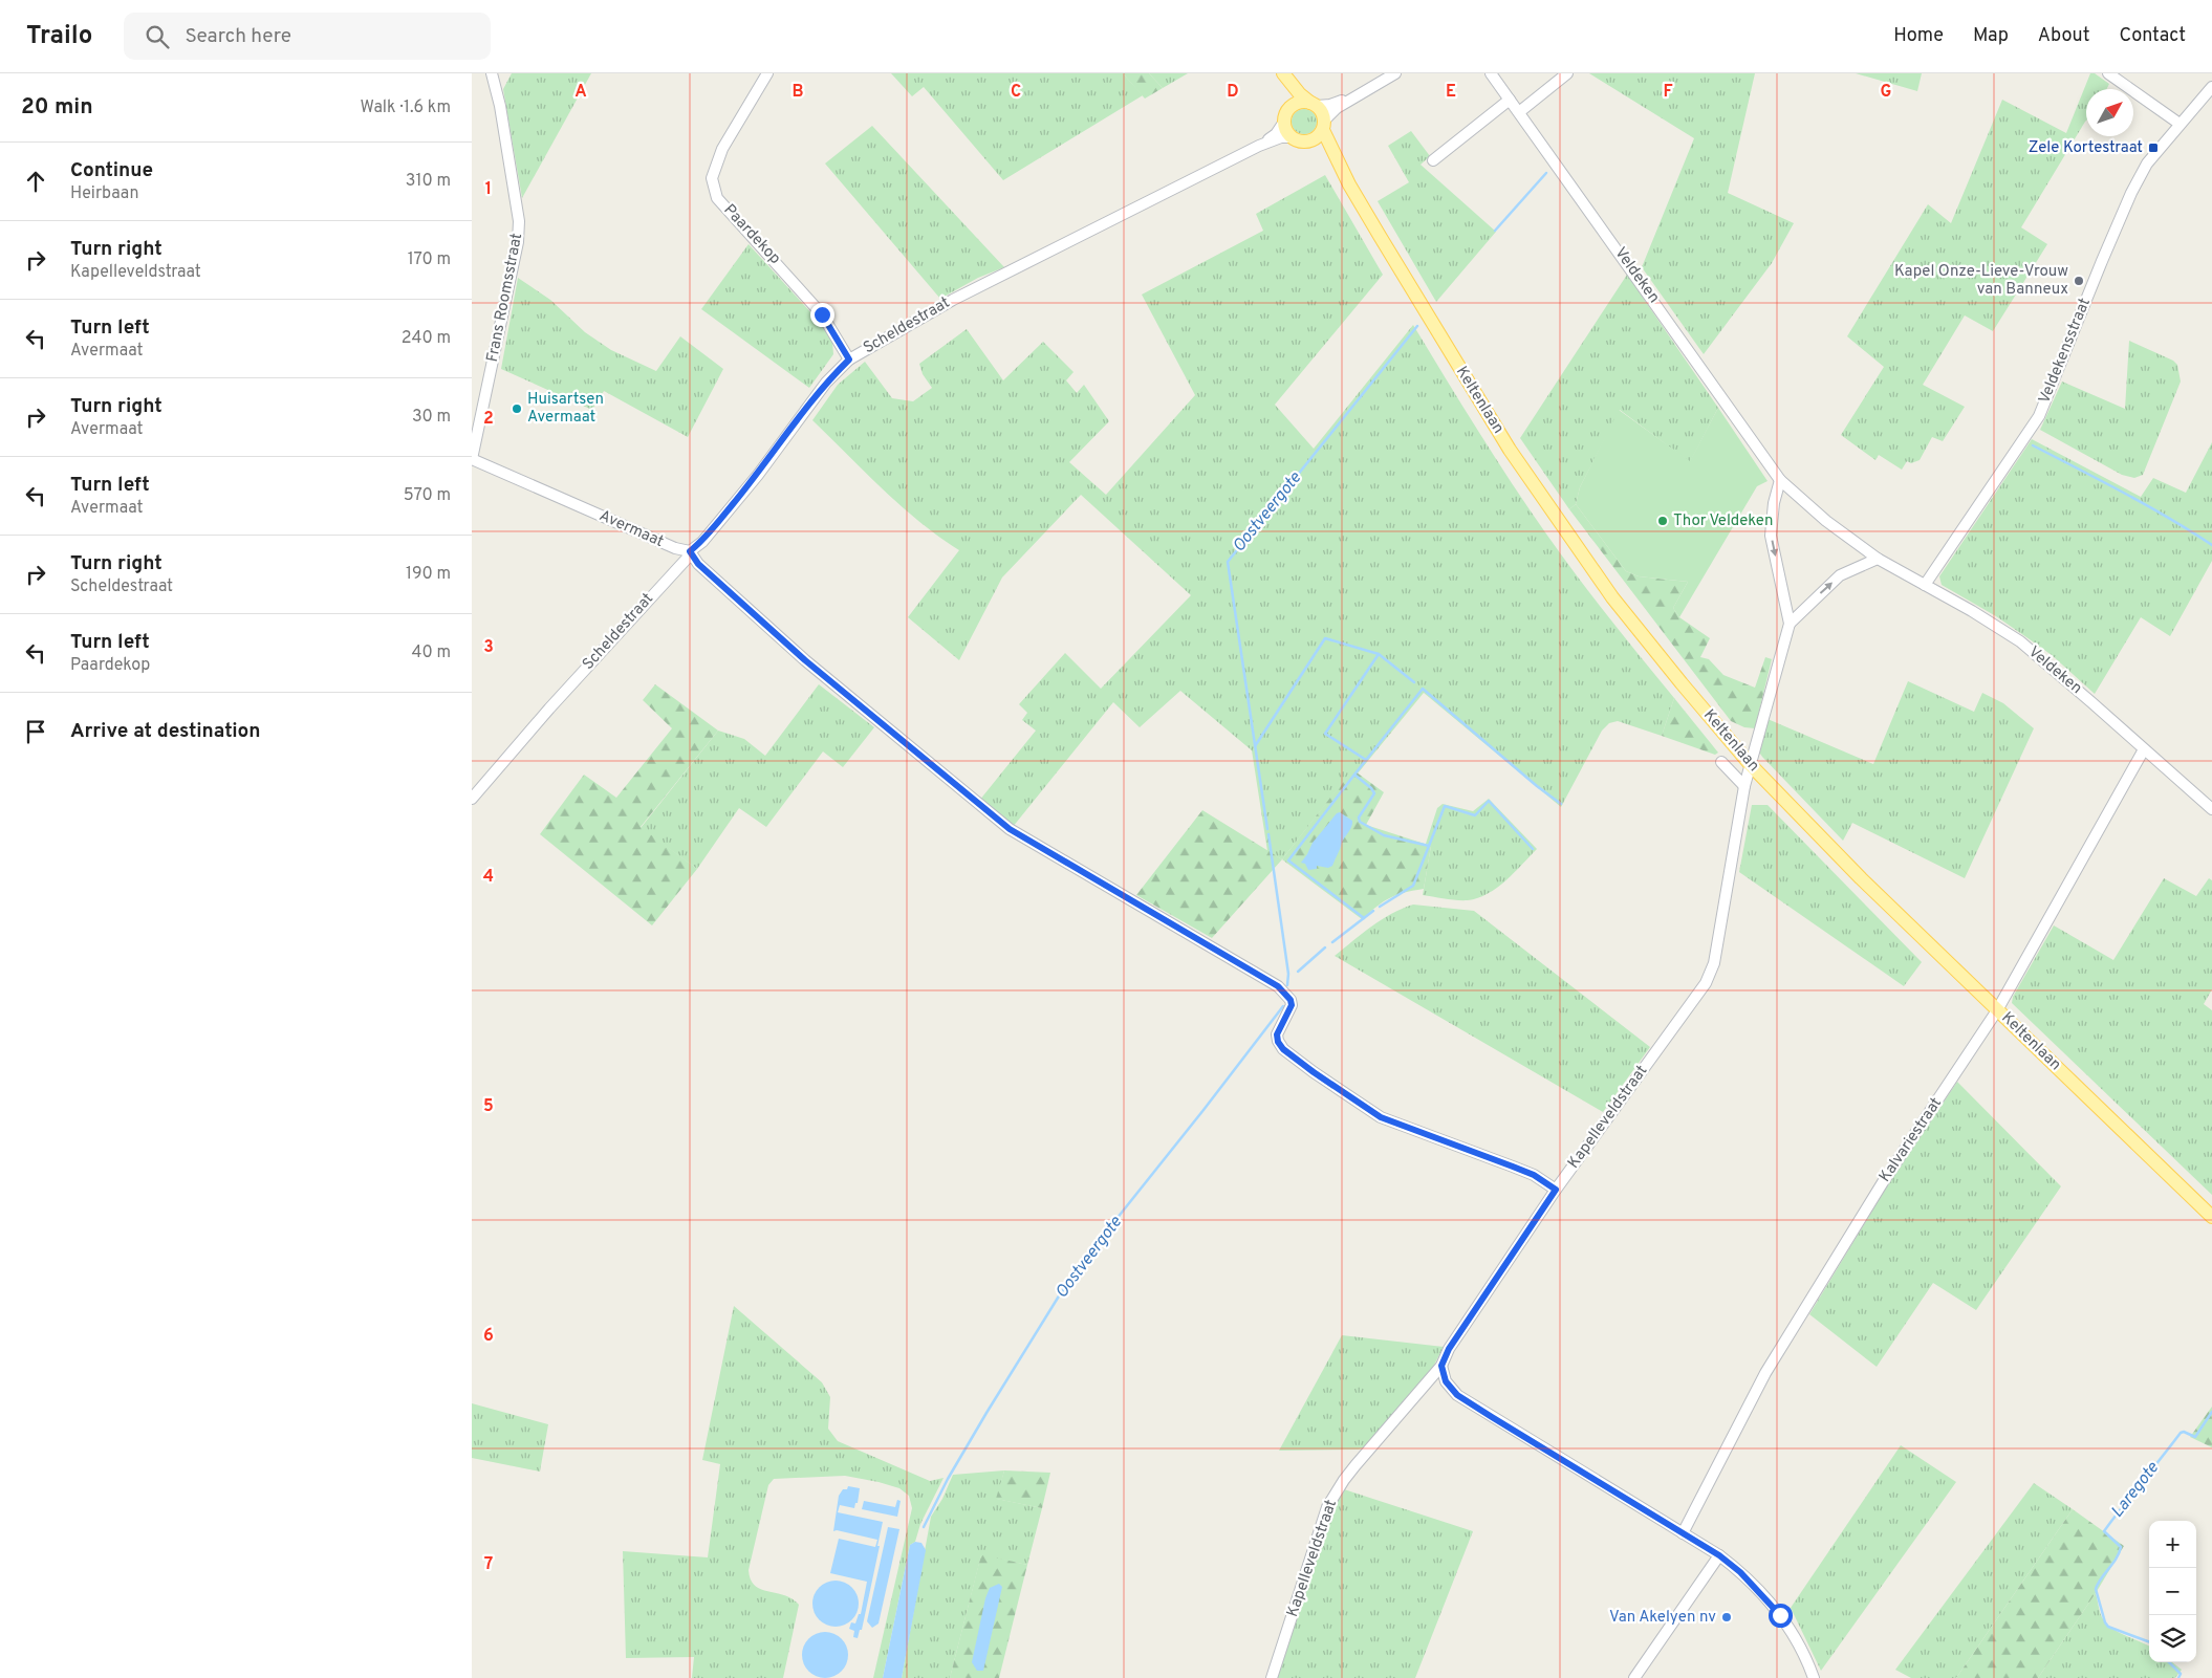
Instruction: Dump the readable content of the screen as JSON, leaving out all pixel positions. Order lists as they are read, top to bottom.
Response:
{
  "streets": {
    "main road": ["Keltenlaan"],
    "street": [
      "Paardekop",
      "Veldeken",
      "Frans Roomsstraat",
      "Scheldestraat",
      "Veldekensstraat",
      "Avermaat",
      "Kapelleveldstraat",
      "Kalvariestraat"
    ]
  },
  "crossings": [
    ["Paardekop", "Scheldestraat"],
    ["Veldeken", "Veldekensstraat"],
    ["Veldeken", "Kalvariestraat"],
    ["Frans Roomsstraat", "Avermaat"],
    ["Scheldestraat", "Keltenlaan"],
    ["Scheldestraat", "Avermaat"],
    ["Keltenlaan", "Kapelleveldstraat"],
    ["Keltenlaan", "Kalvariestraat"]
  ],
  "water": ["Oostveergote", "Laregote"],
  "places": {
    "transit": ["Zele Kortestraat"],
    "other": [
      "Kapel Onze-Lieve-Vrouw van Banneux",
      "Huisartsen Avermaat",
      "Thor Veldeken",
      "Van Akelyen nv"
    ]
  },
  "north": "top right",
  "page": {
    "header": "Trailo",
    "search": "Search here",
    "nav": [
      "Home",
      "Map",
      "About",
      "Contact"
    ],
    "heading": ["20 min", "Walk · 1.6 km"],
    "list": [
      ["Continue", "Heirbaan", "310 m"],
      ["Turn right", "Kapelleveldstraat", "170 m"],
      ["Turn left", "Avermaat", "240 m"],
      ["Turn right", "Avermaat", "30 m"],
      ["Turn left", "Avermaat", "570 m"],
      ["Turn right", "Scheldestraat", "190 m"],
      ["Turn left", "Paardekop", "40 m"],
      "Arrive at destination"
    ],
    "map_buttons": ["+", "−"]
  },
  "grid": {
    "columns": [
      "A",
      "B",
      "C",
      "D",
      "E",
      "F",
      "G"
    ],
    "rows": [
      "1",
      "2",
      "3",
      "4",
      "5",
      "6",
      "7"
    ]
  }
}
